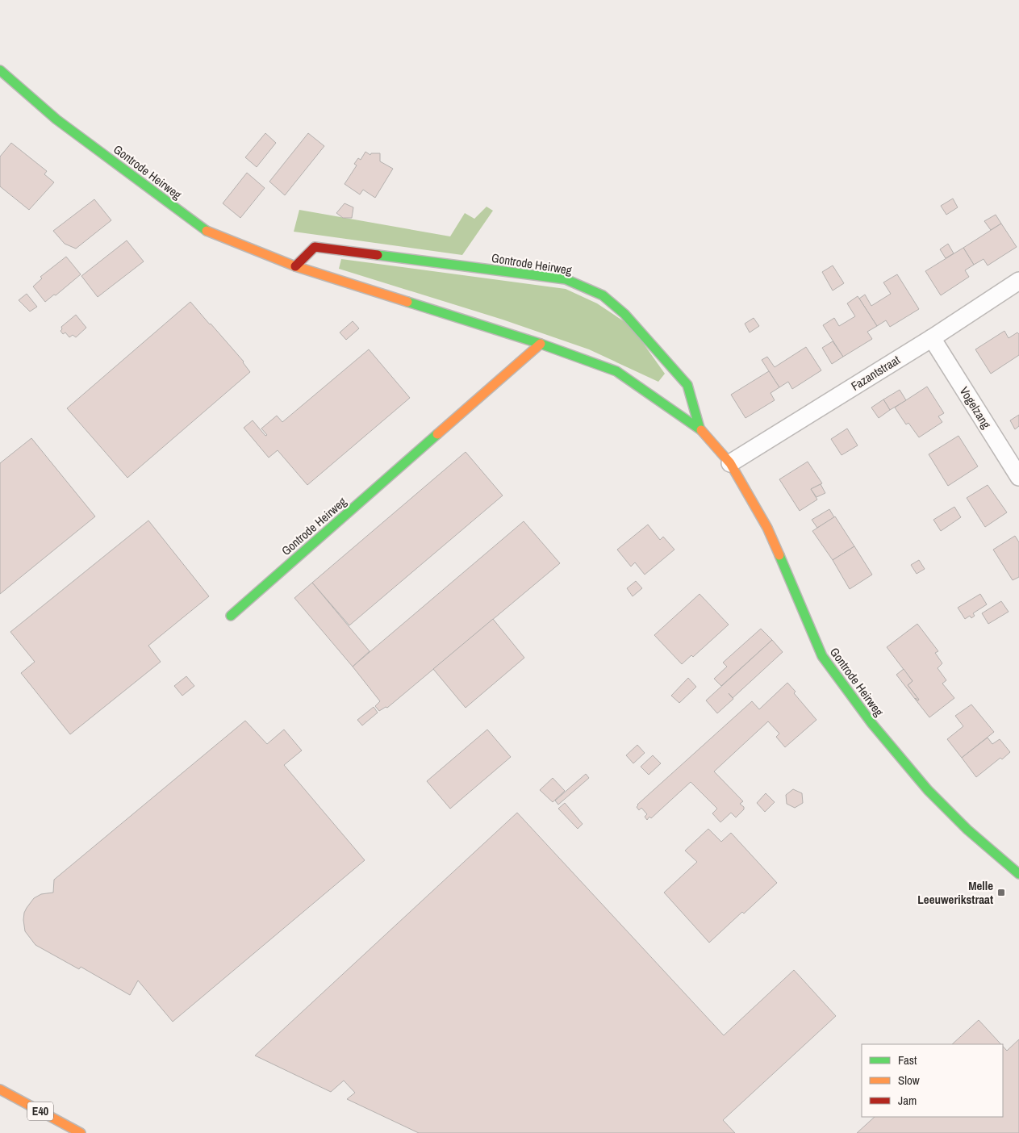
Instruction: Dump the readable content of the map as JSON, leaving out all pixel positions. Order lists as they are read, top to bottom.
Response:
{
  "streets": {
    "main road": ["Gontrode Heirweg", "E40"],
    "street": ["Fazantstraat", "Vogelzang"]
  },
  "crossings": [
    ["Gontrode Heirweg", "Fazantstraat"],
    ["Fazantstraat", "Vogelzang"]
  ],
  "places": {
    "transit": ["Melle Leeuwerikstraat"]
  },
  "legend": ["Fast", "Slow", "Jam"]
}
